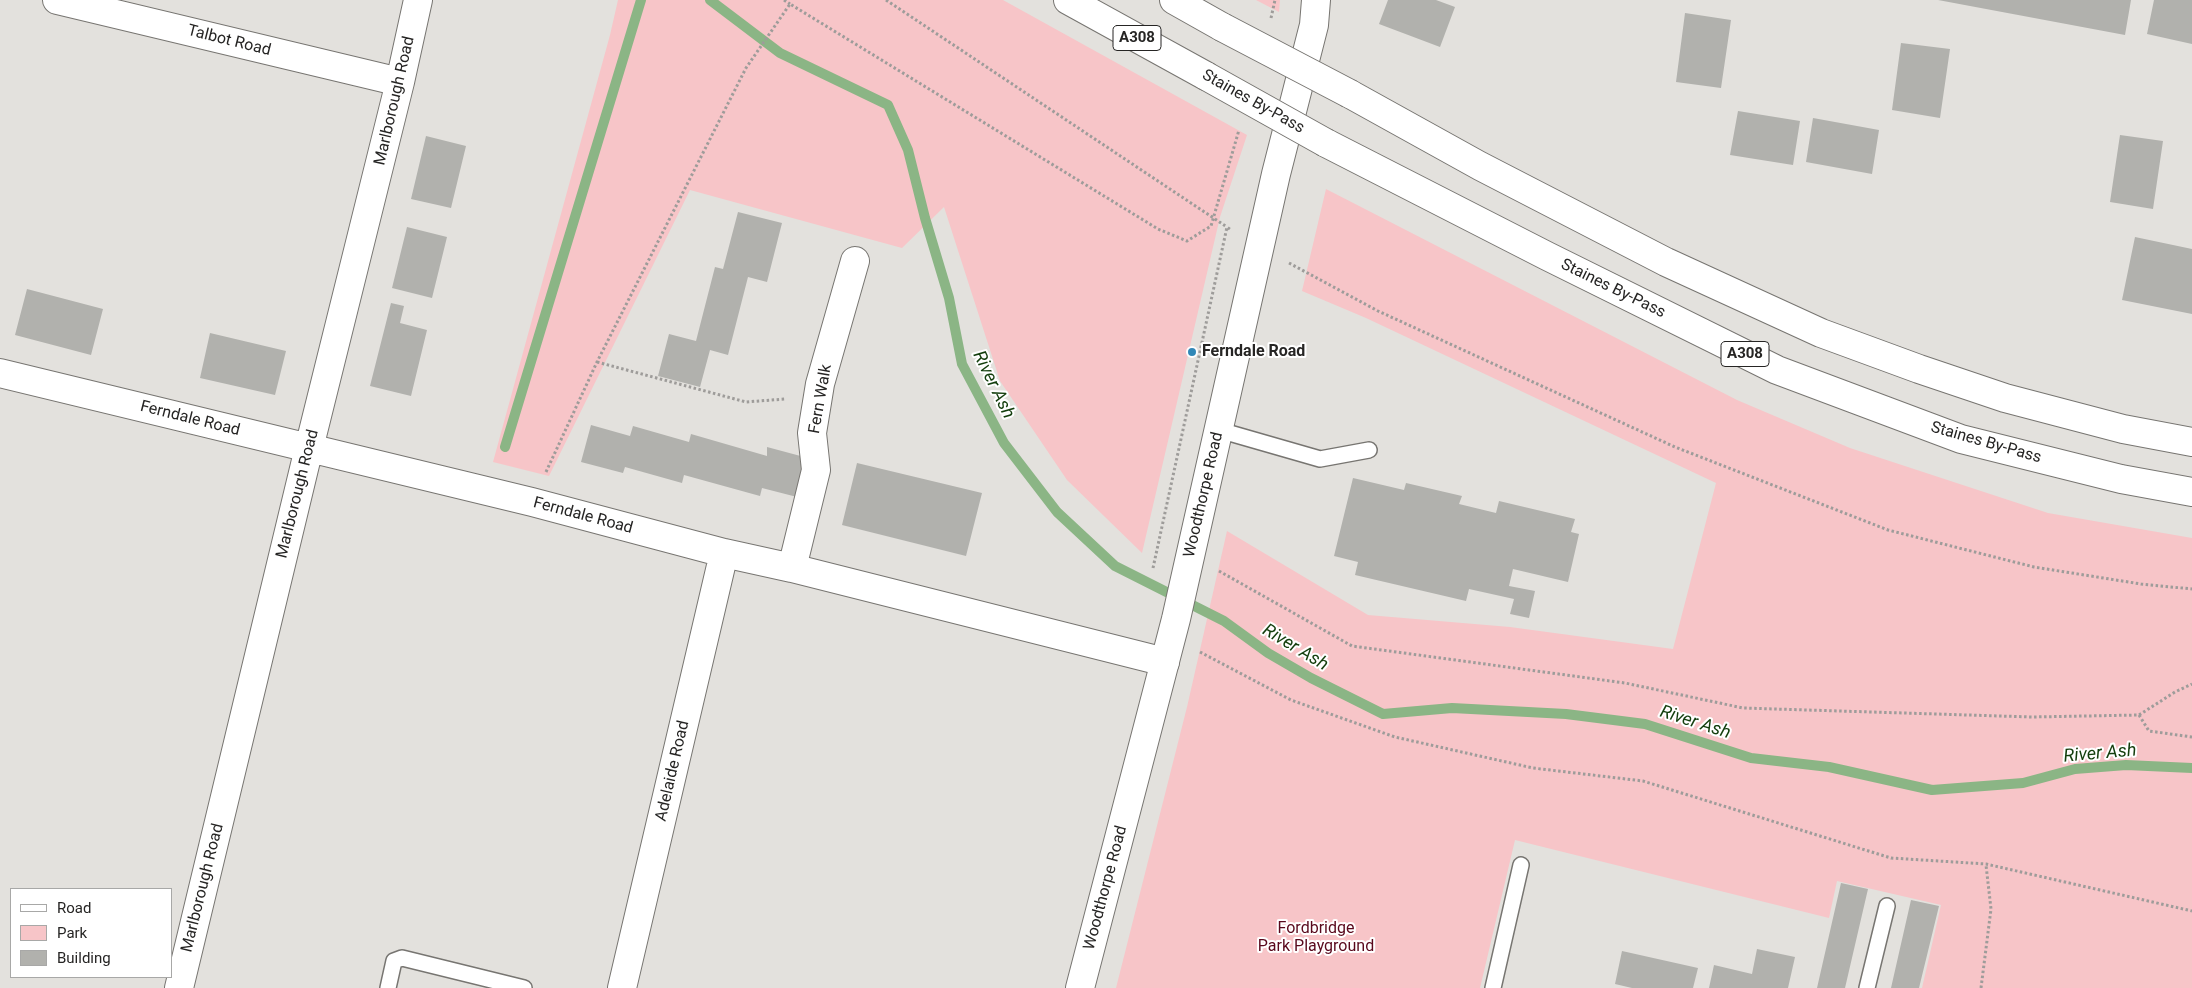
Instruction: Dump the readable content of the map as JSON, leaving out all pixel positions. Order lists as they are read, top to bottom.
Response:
{
  "streets": {
    "main road": [
      "A308",
      "Talbot Road",
      "Marlborough Road",
      "Staines By-Pass",
      "Fern Walk",
      "Ferndale Road",
      "Woodthorpe Road",
      "Adelaide Road"
    ]
  },
  "crossings": [
    ["Talbot Road", "Marlborough Road"],
    ["Marlborough Road", "Ferndale Road"],
    ["Fern Walk", "Ferndale Road"],
    ["Ferndale Road", "Woodthorpe Road"],
    ["Ferndale Road", "Adelaide Road"]
  ],
  "water": ["River Ash"],
  "parks": ["Fordbridge Park Playground"],
  "places": ["Ferndale Road"],
  "legend": ["Road", "Park", "Building"]
}
